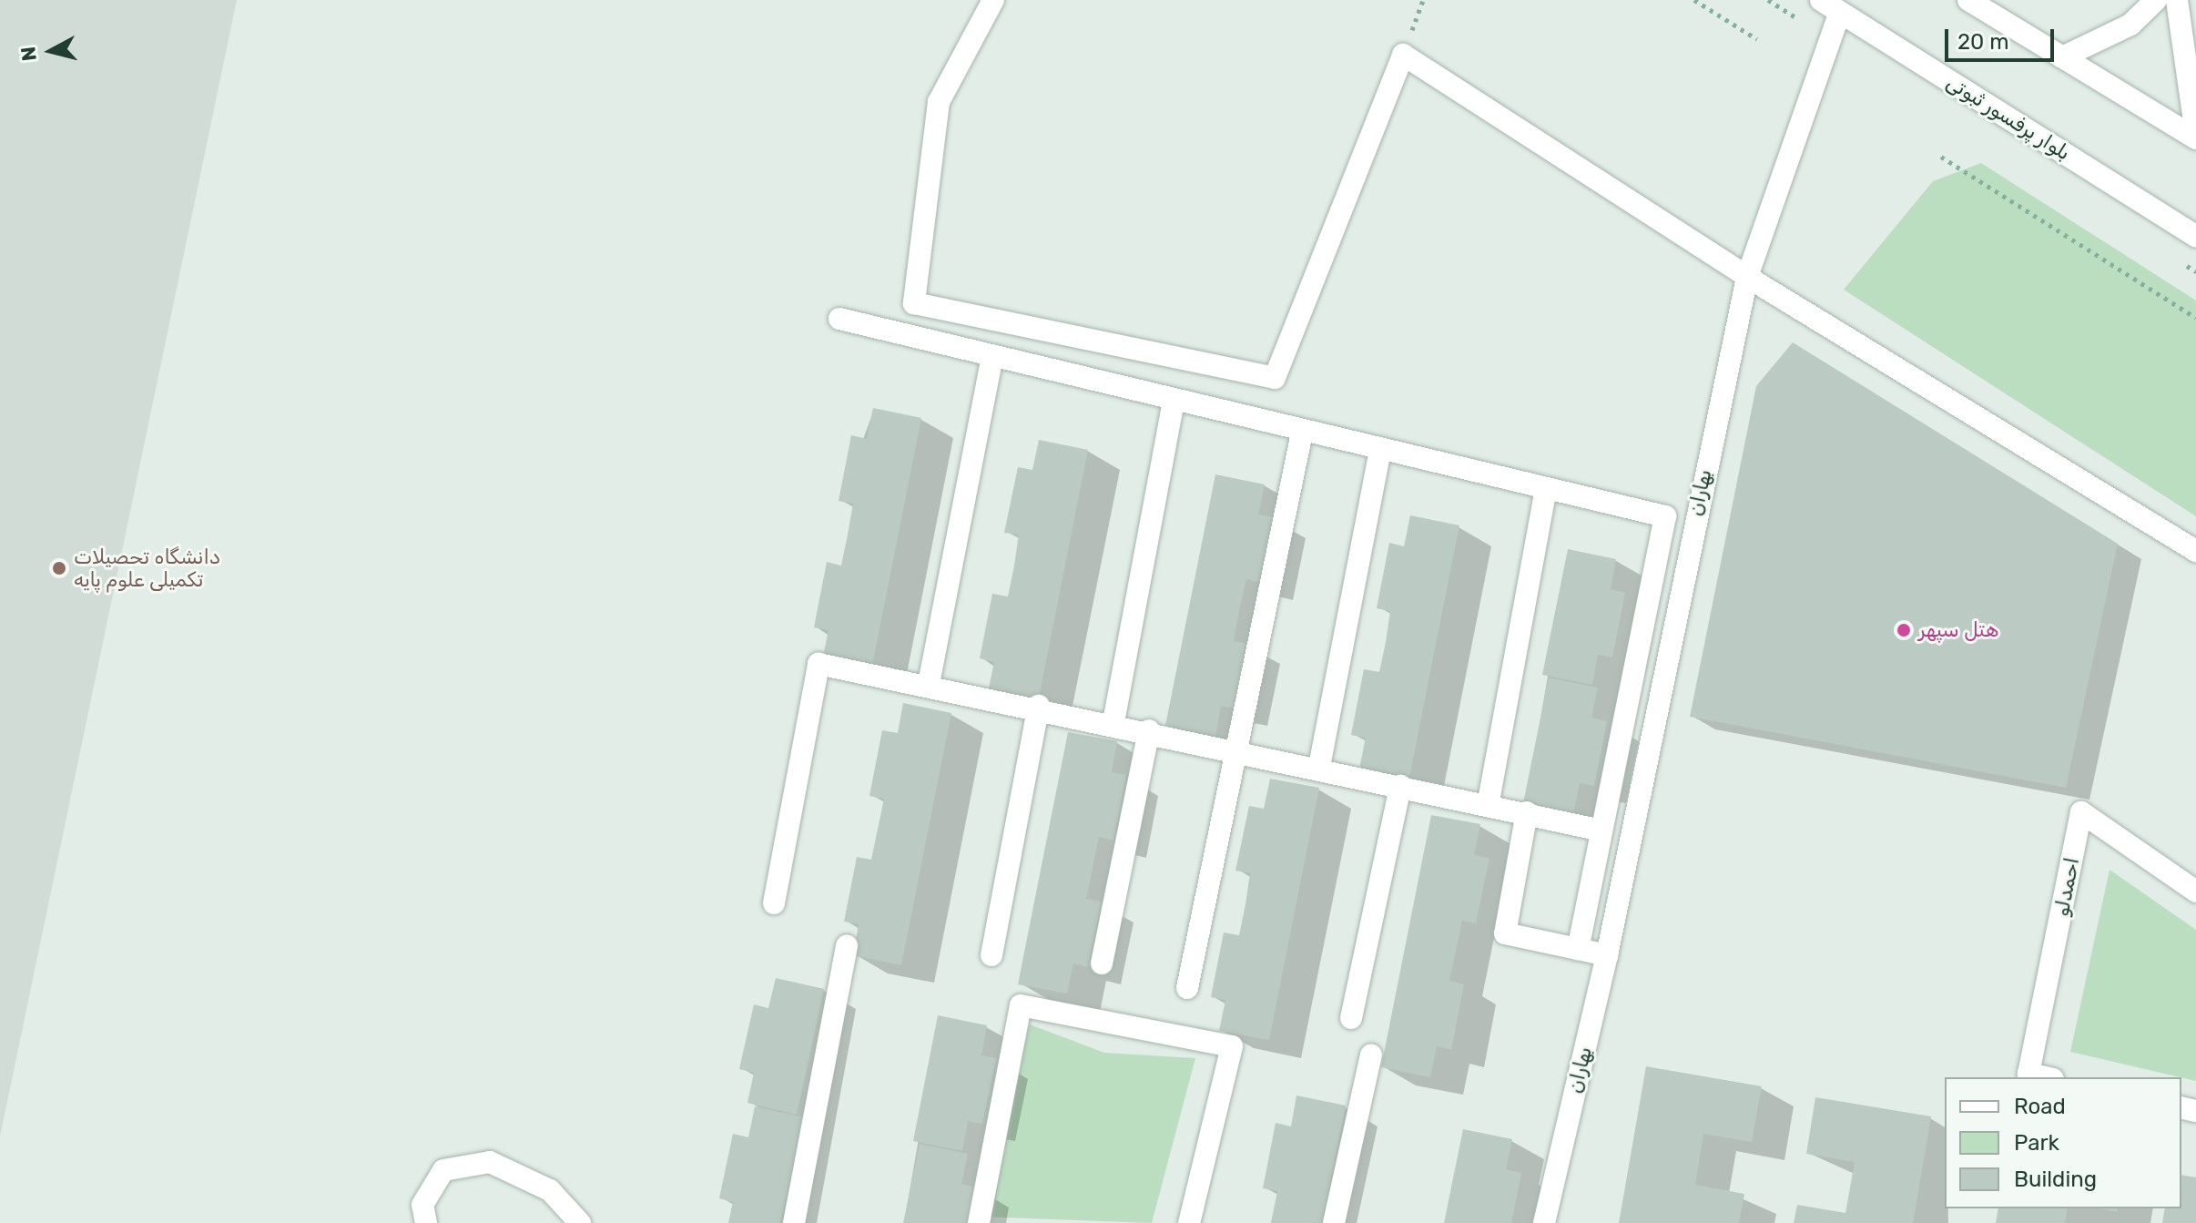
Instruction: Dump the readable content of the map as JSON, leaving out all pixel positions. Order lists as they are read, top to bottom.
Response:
{
  "streets": {
    "street": ["بلوار پرفسور ثبوتی", "بهاران", "احمدلو"]
  },
  "crossings": [
    ["بلوار پرفسور ثبوتی", "بهاران"]
  ],
  "places": ["دانشگاه تحصیلات تکمیلی علوم پایه", "هتل سپهر"],
  "legend": ["Road", "Park", "Building"],
  "scale_bar": "20 m",
  "north": "left"
}
